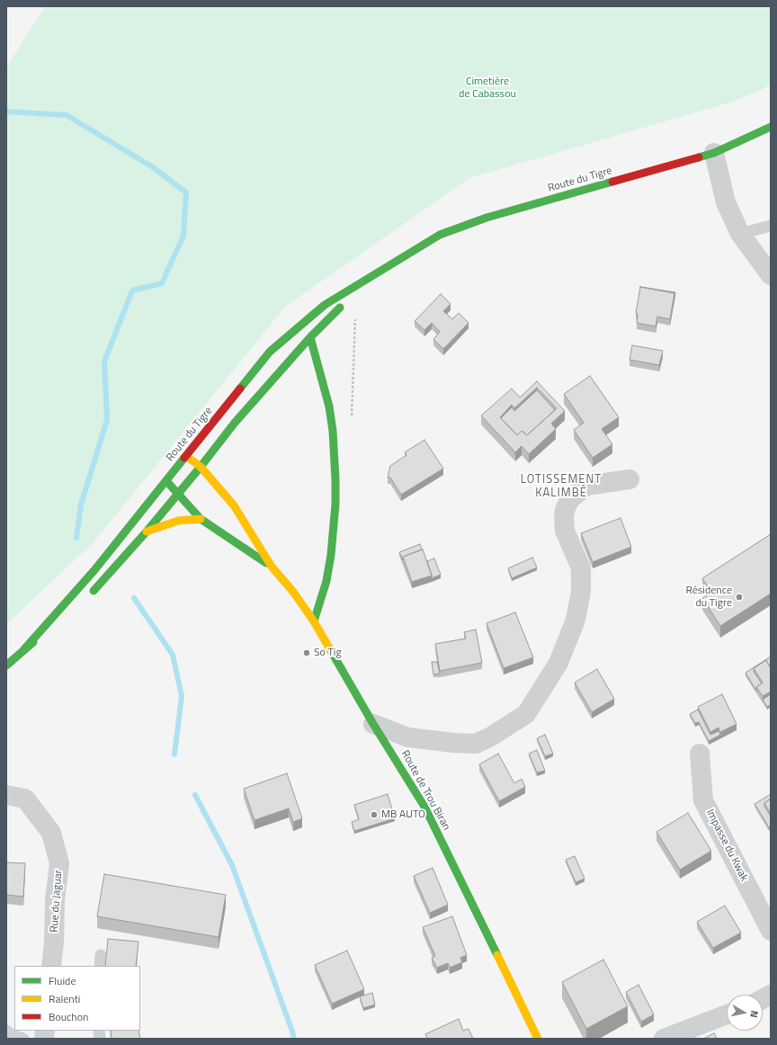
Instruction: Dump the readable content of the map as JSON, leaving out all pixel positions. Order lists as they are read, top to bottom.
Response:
{
  "streets": {
    "main road": ["Route du Tigre", "Route de Trou Biran"],
    "street": ["Impasse du Kwak", "Rue du Jaguar"]
  },
  "crossings": [
    ["Route du Tigre", "Route de Trou Biran"]
  ],
  "districts": ["LOTISSEMENT KALIMBÉ"],
  "parks": ["Cimetière de Cabassou"],
  "places": ["Résidence du Tigre", "So Tig", "MB AUTO"],
  "legend": ["Fluide", "Ralenti", "Bouchon"],
  "north": "right"
}
